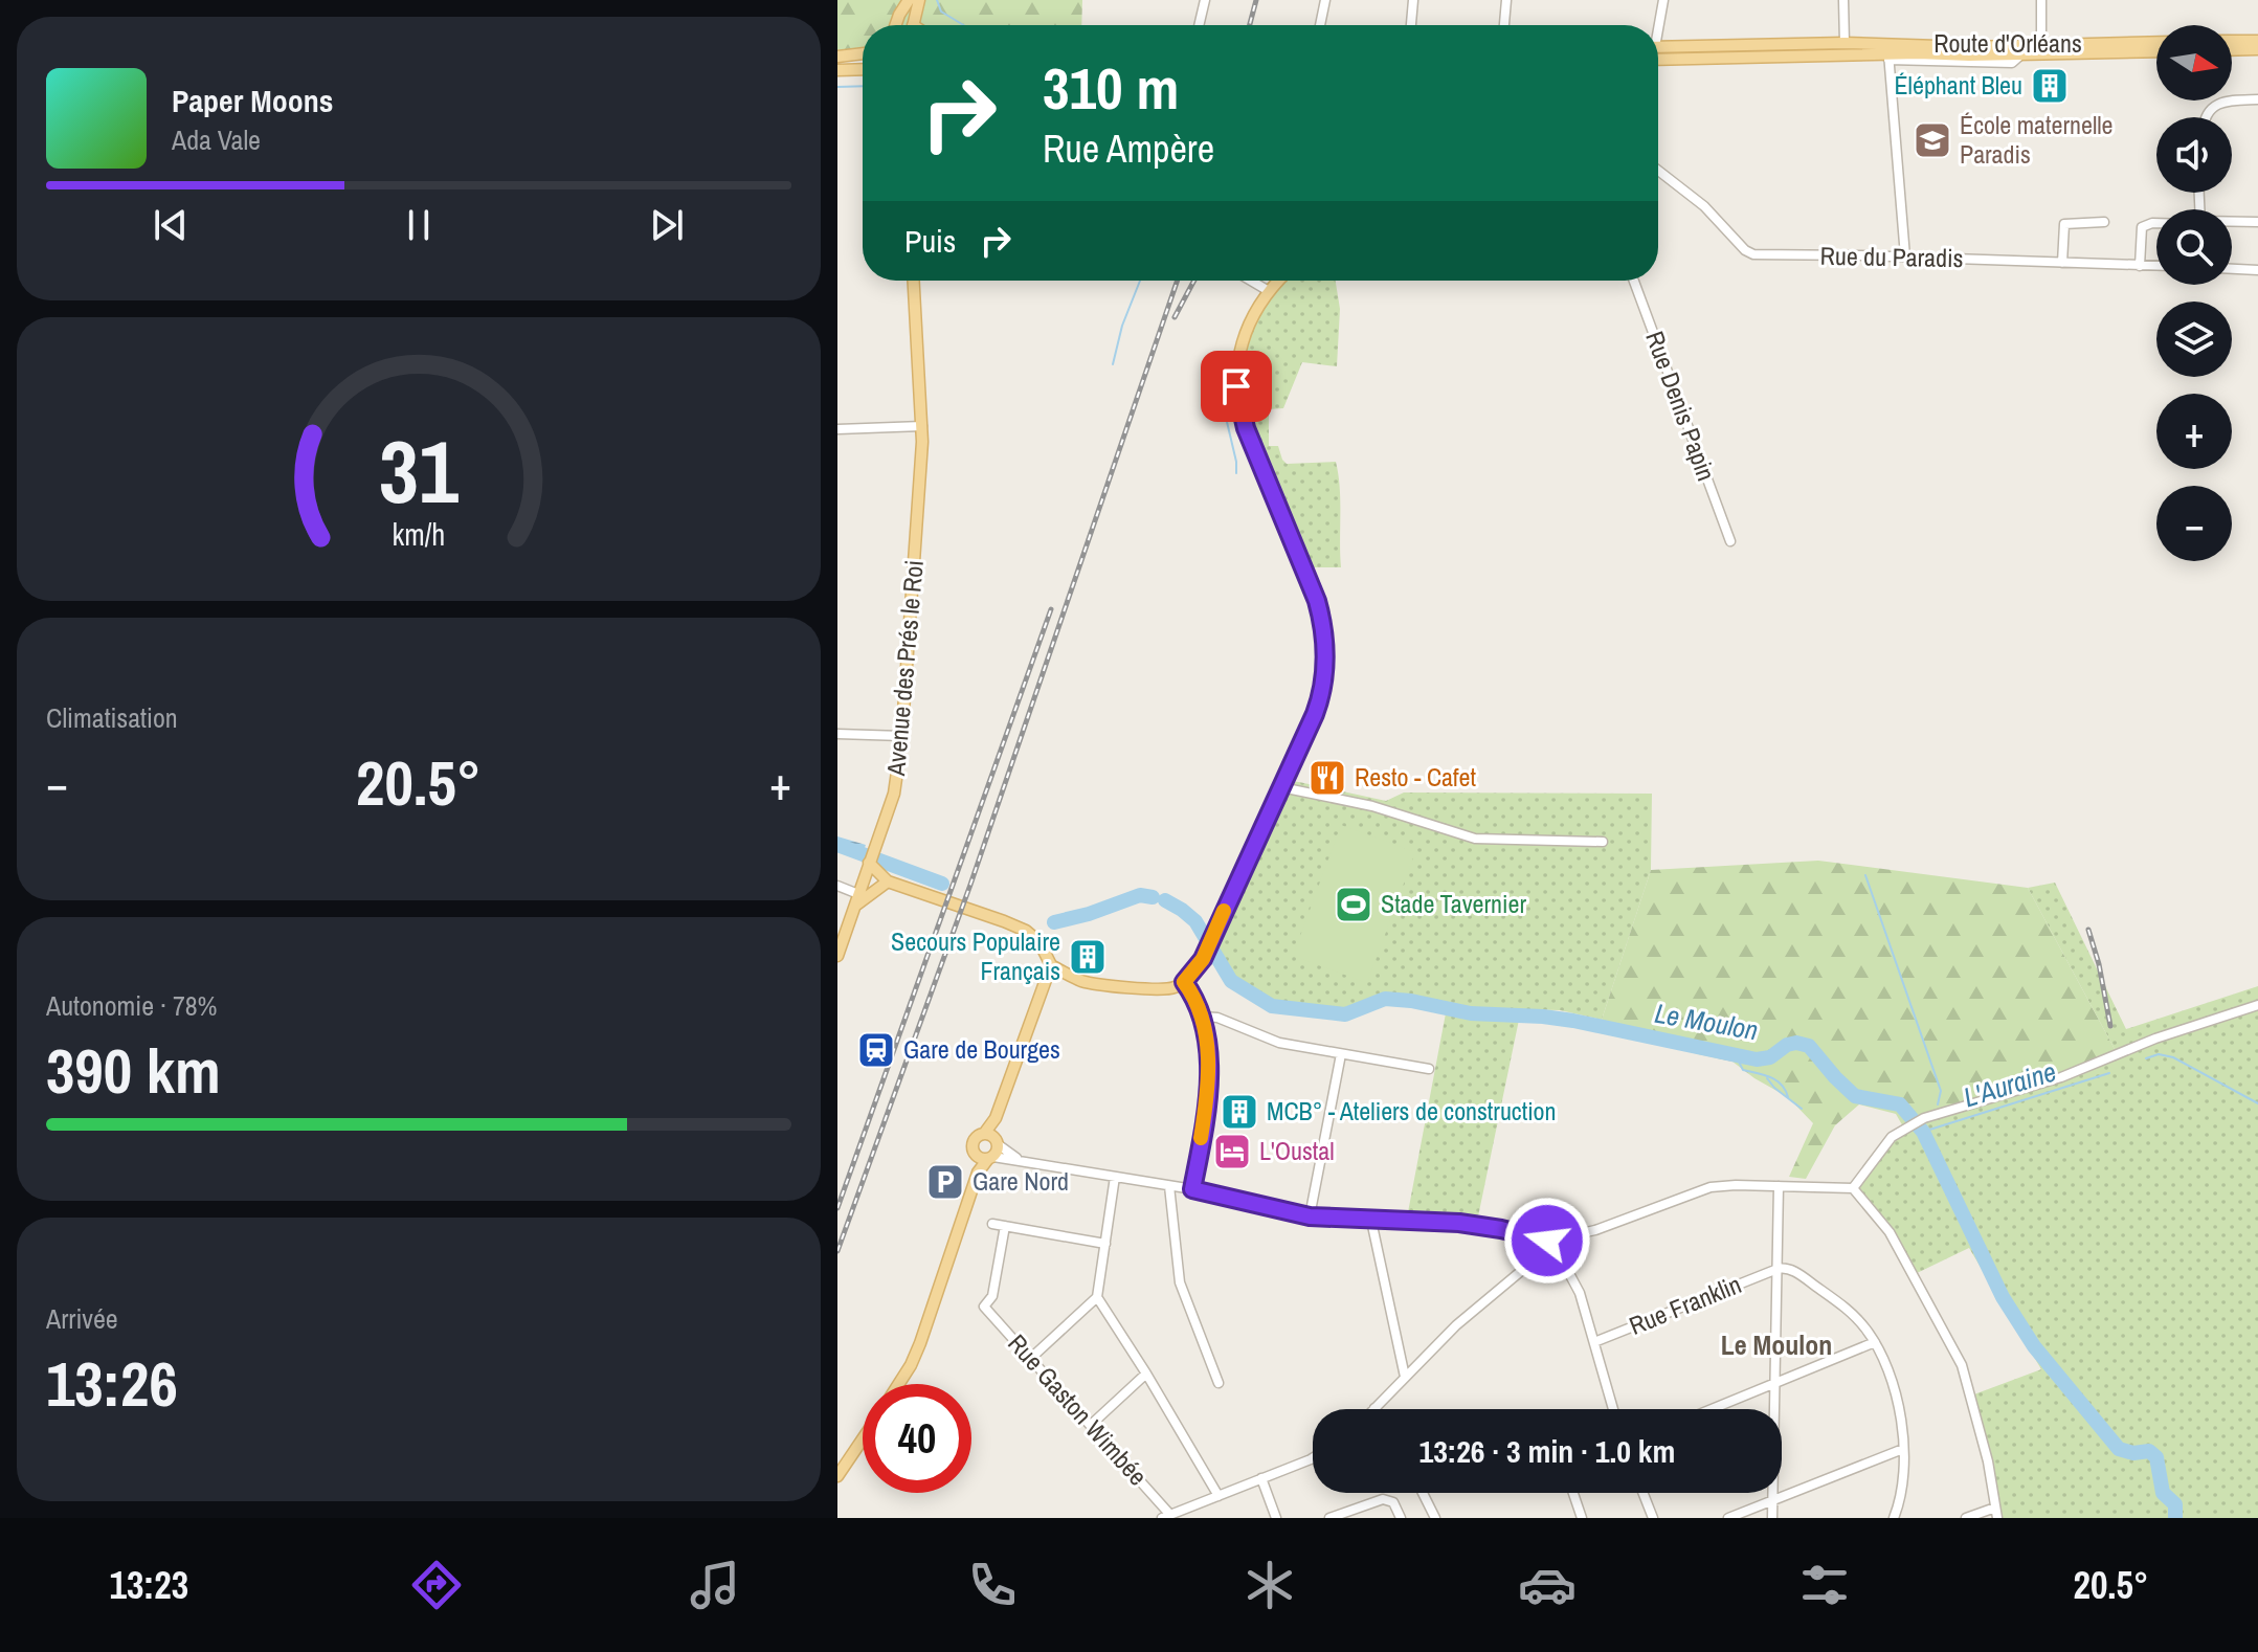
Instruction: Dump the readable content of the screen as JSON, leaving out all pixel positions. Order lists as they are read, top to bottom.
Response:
{
  "streets": {
    "main road": ["Route d'Orléans", "Avenue des Prés le Roi"],
    "street": [
      "Rue du Paradis",
      "Rue Denis Papin",
      "Rue Franklin",
      "Rue Gaston Wimbée"
    ]
  },
  "districts": ["Le Moulon"],
  "water": ["Le Moulon", "L'Auraine"],
  "places": {
    "building": ["Éléphant Bleu", "Secours Populaire Français", "MCB° - Ateliers de construction"],
    "school or university": ["École maternelle Paradis"],
    "restaurant": ["Resto - Cafet"],
    "sports": ["Stade Tavernier"],
    "station": ["Gare de Bourges"],
    "hotel": ["L'Oustal"],
    "parking": ["Gare Nord"]
  },
  "north": "right",
  "page": {
    "map_buttons": ["+", "−"],
    "turn": ["310 m", "Rue Ampère"],
    "song": ["Paper Moons", "Ada Vale"],
    "then": "Puis",
    "tile": [
      "Climatisation",
      ["Autonomie · 78%", "390 km"],
      ["Arrivée", "13:26"]
    ],
    "heat": ["−", "20.5°", "+"],
    "limit": "40",
    "trip": "13:26 · 3 min · 1.0 km",
    "tabs": ["13:23", "20.5°"],
    "gauge": ["31", "km/h"]
  }
}
